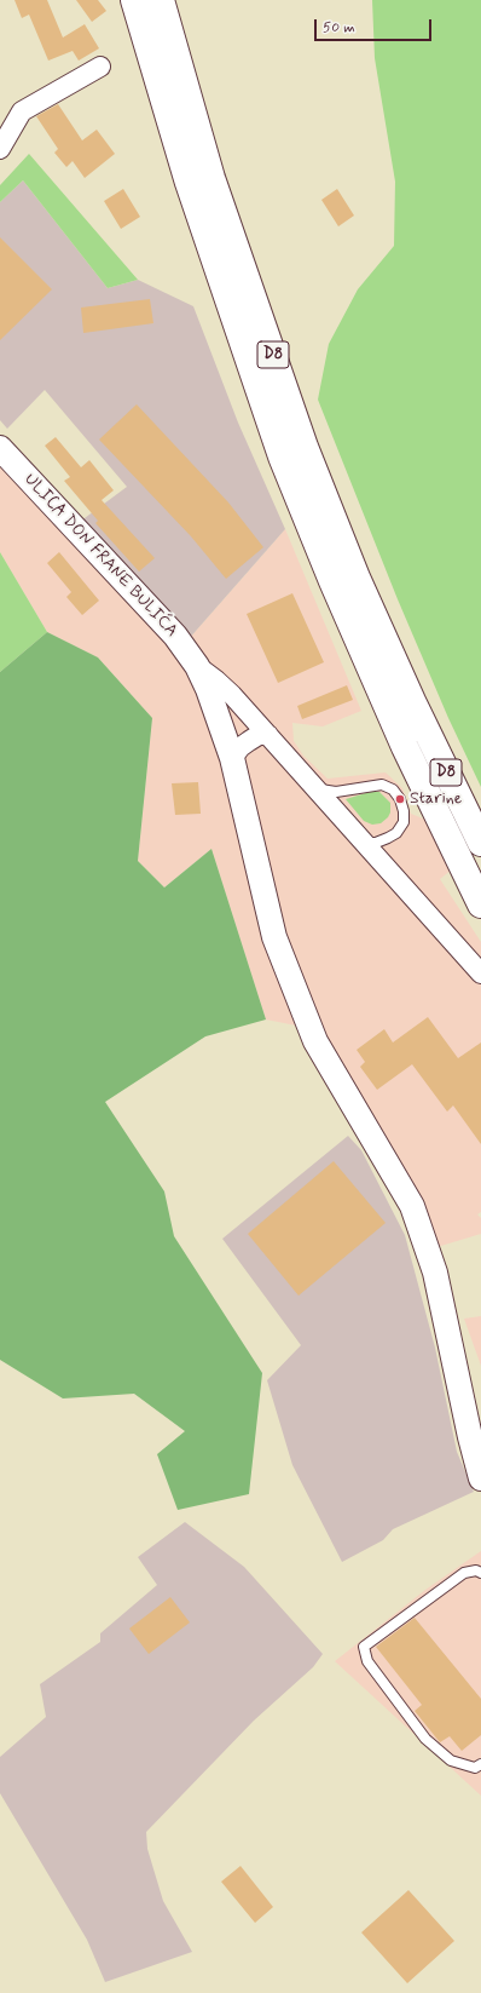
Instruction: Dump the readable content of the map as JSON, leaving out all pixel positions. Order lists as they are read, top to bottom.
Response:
{
  "streets": {
    "highway": ["D8"],
    "street": ["ULICA DON FRANE BULIĆA"]
  },
  "places": ["Starine"],
  "scale_bar": "50 m"
}
